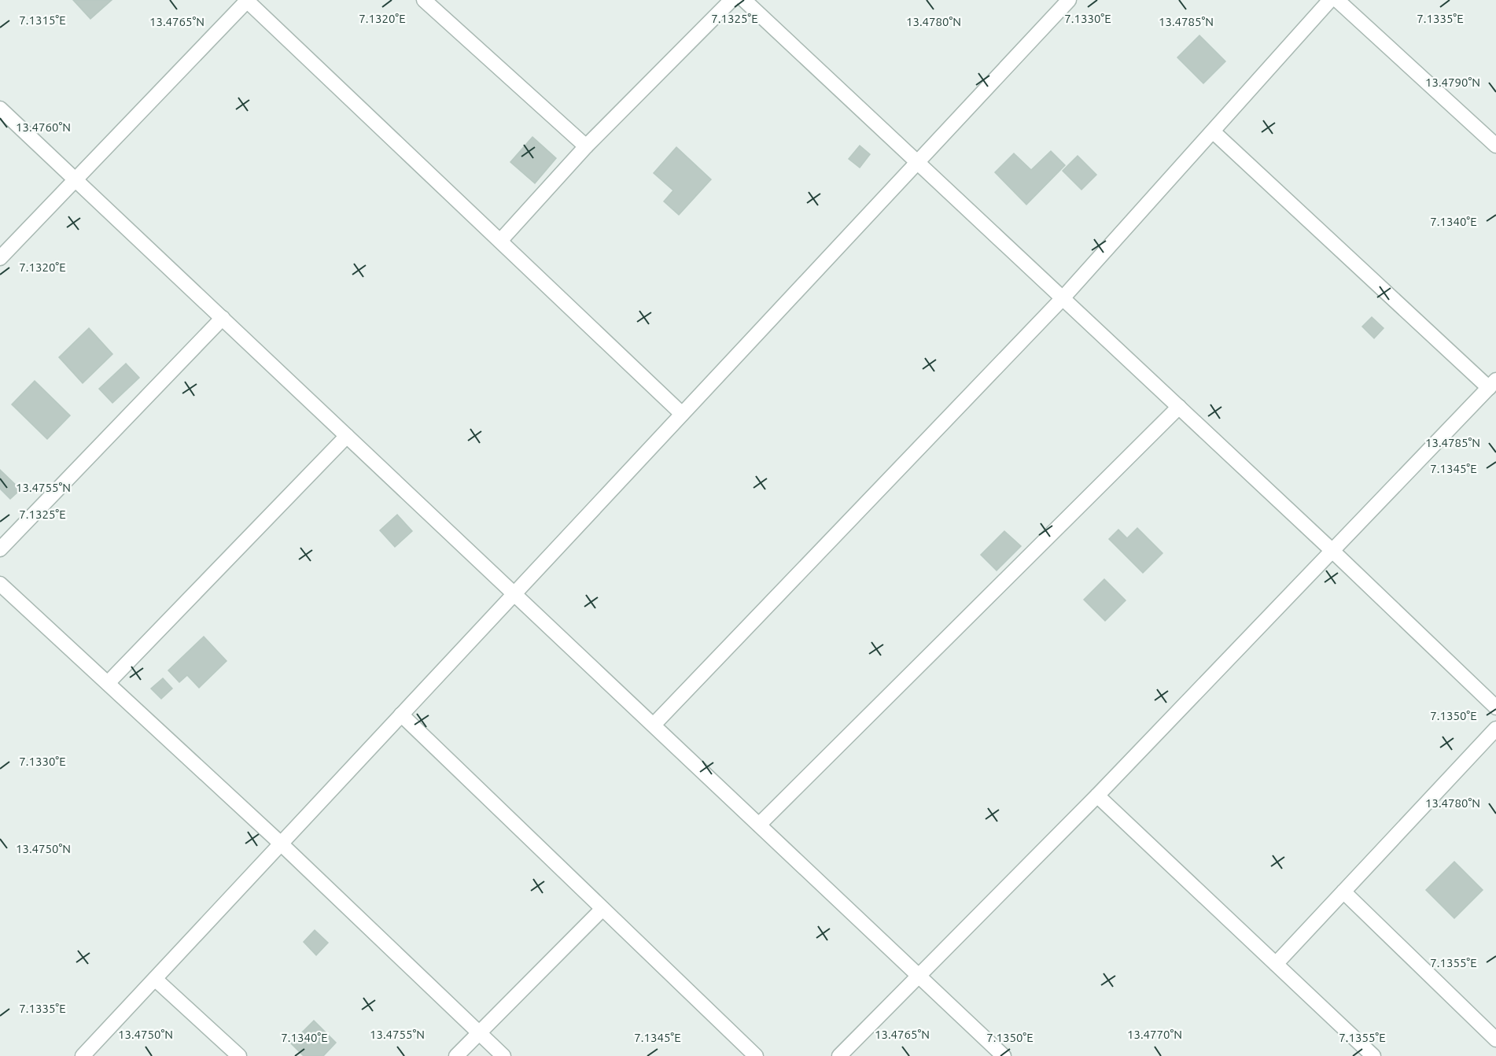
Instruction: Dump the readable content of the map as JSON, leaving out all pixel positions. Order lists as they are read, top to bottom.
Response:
{
  "coordinates": [
    "7.1320°E",
    "7.1335°E",
    "7.1325°E",
    "7.1330°E",
    "7.1315°E",
    "13.4765°N",
    "13.4780°N",
    "13.4785°N",
    "13.4790°N",
    "13.4760°N",
    "7.1340°E",
    "7.1345°E",
    "13.4755°N",
    "7.1350°E",
    "13.4750°N",
    "7.1355°E",
    "13.4770°N"
  ]
}
